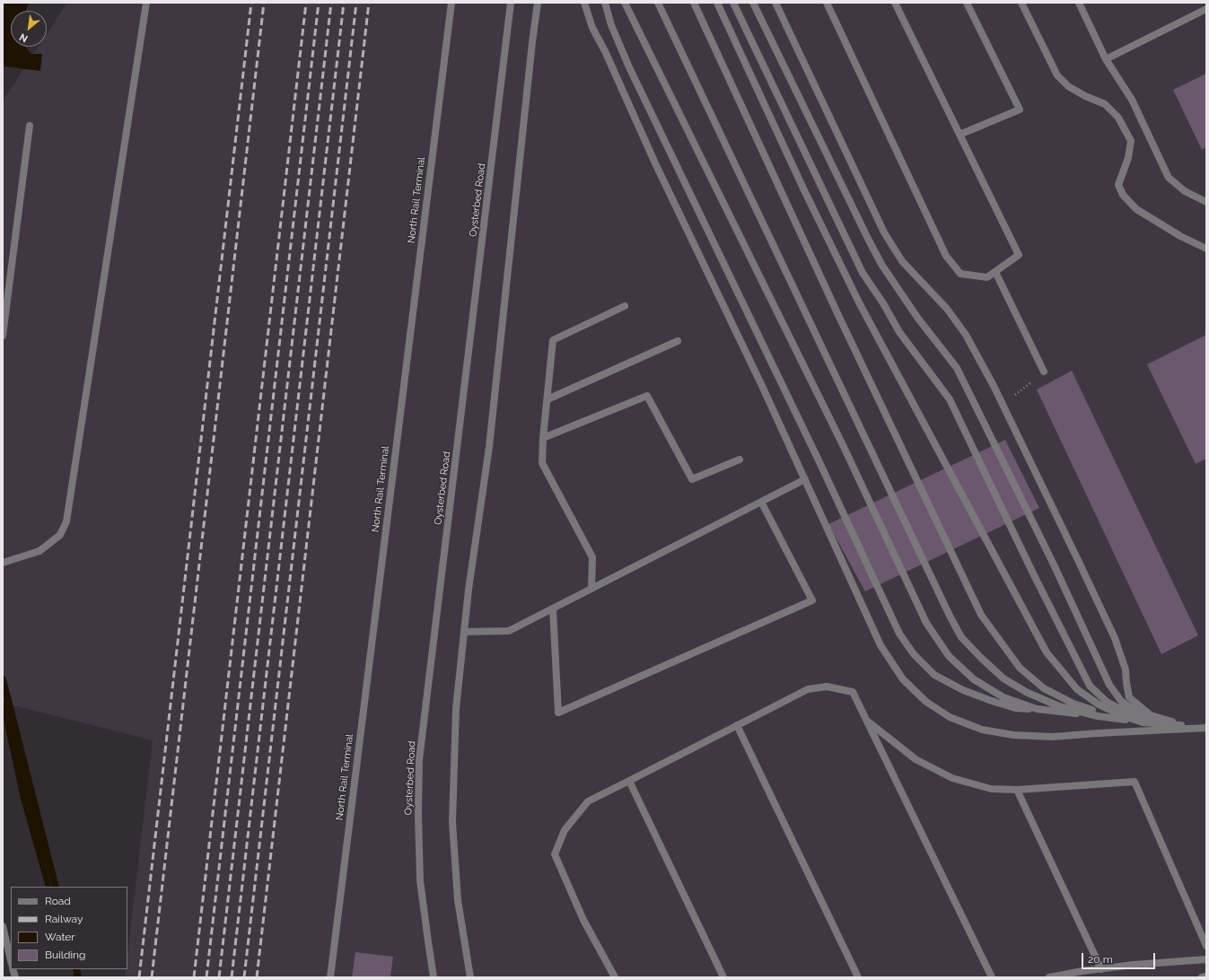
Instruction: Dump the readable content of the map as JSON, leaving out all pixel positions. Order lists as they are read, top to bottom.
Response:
{
  "streets": {
    "street": ["North Rail Terminal", "Oysterbed Road"]
  },
  "legend": [
    "Road",
    "Railway",
    "Water",
    "Building"
  ],
  "scale_bar": "20 m",
  "north": "bottom left"
}
